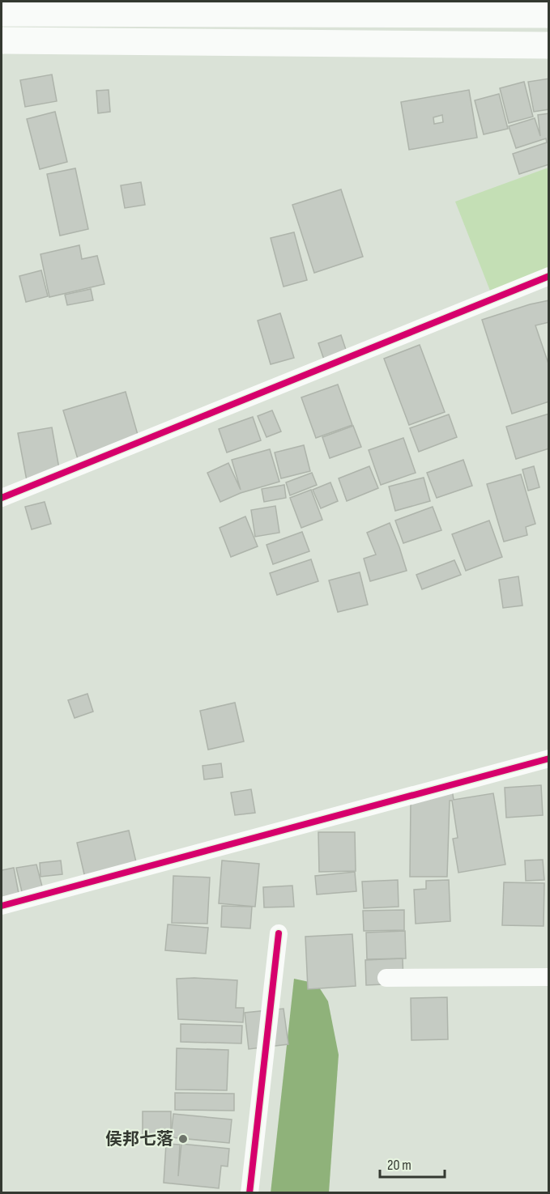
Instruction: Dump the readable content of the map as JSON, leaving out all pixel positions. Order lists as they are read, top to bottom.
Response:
{
  "places": ["侯邦七落"],
  "scale_bar": "20 m"
}
